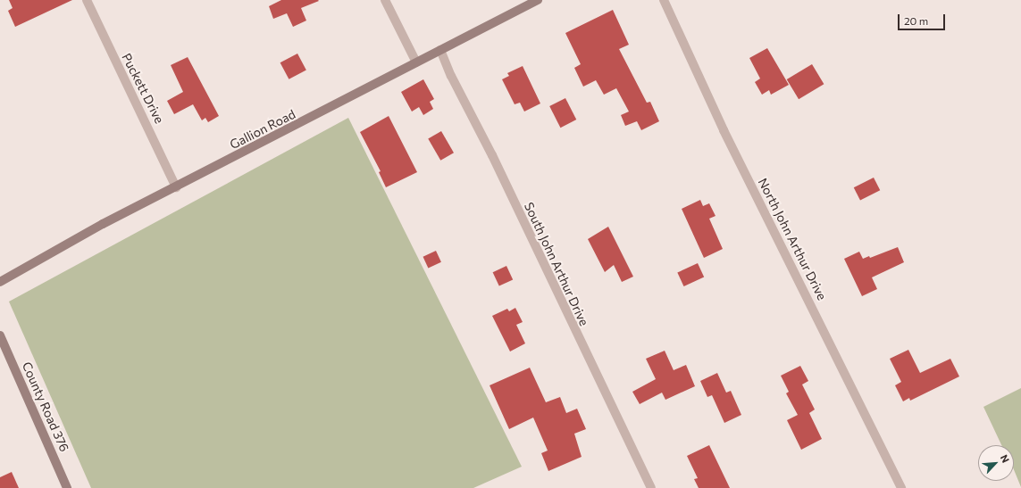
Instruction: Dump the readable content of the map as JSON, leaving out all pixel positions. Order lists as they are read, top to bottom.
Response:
{
  "streets": {
    "street": [
      "Puckett Drive",
      "Gallion Road",
      "North John Arthur Drive",
      "South John Arthur Drive",
      "County Road 376"
    ]
  },
  "crossings": [
    ["Puckett Drive", "Gallion Road"],
    ["Gallion Road", "South John Arthur Drive"]
  ],
  "scale_bar": "20 m",
  "north": "top right"
}
